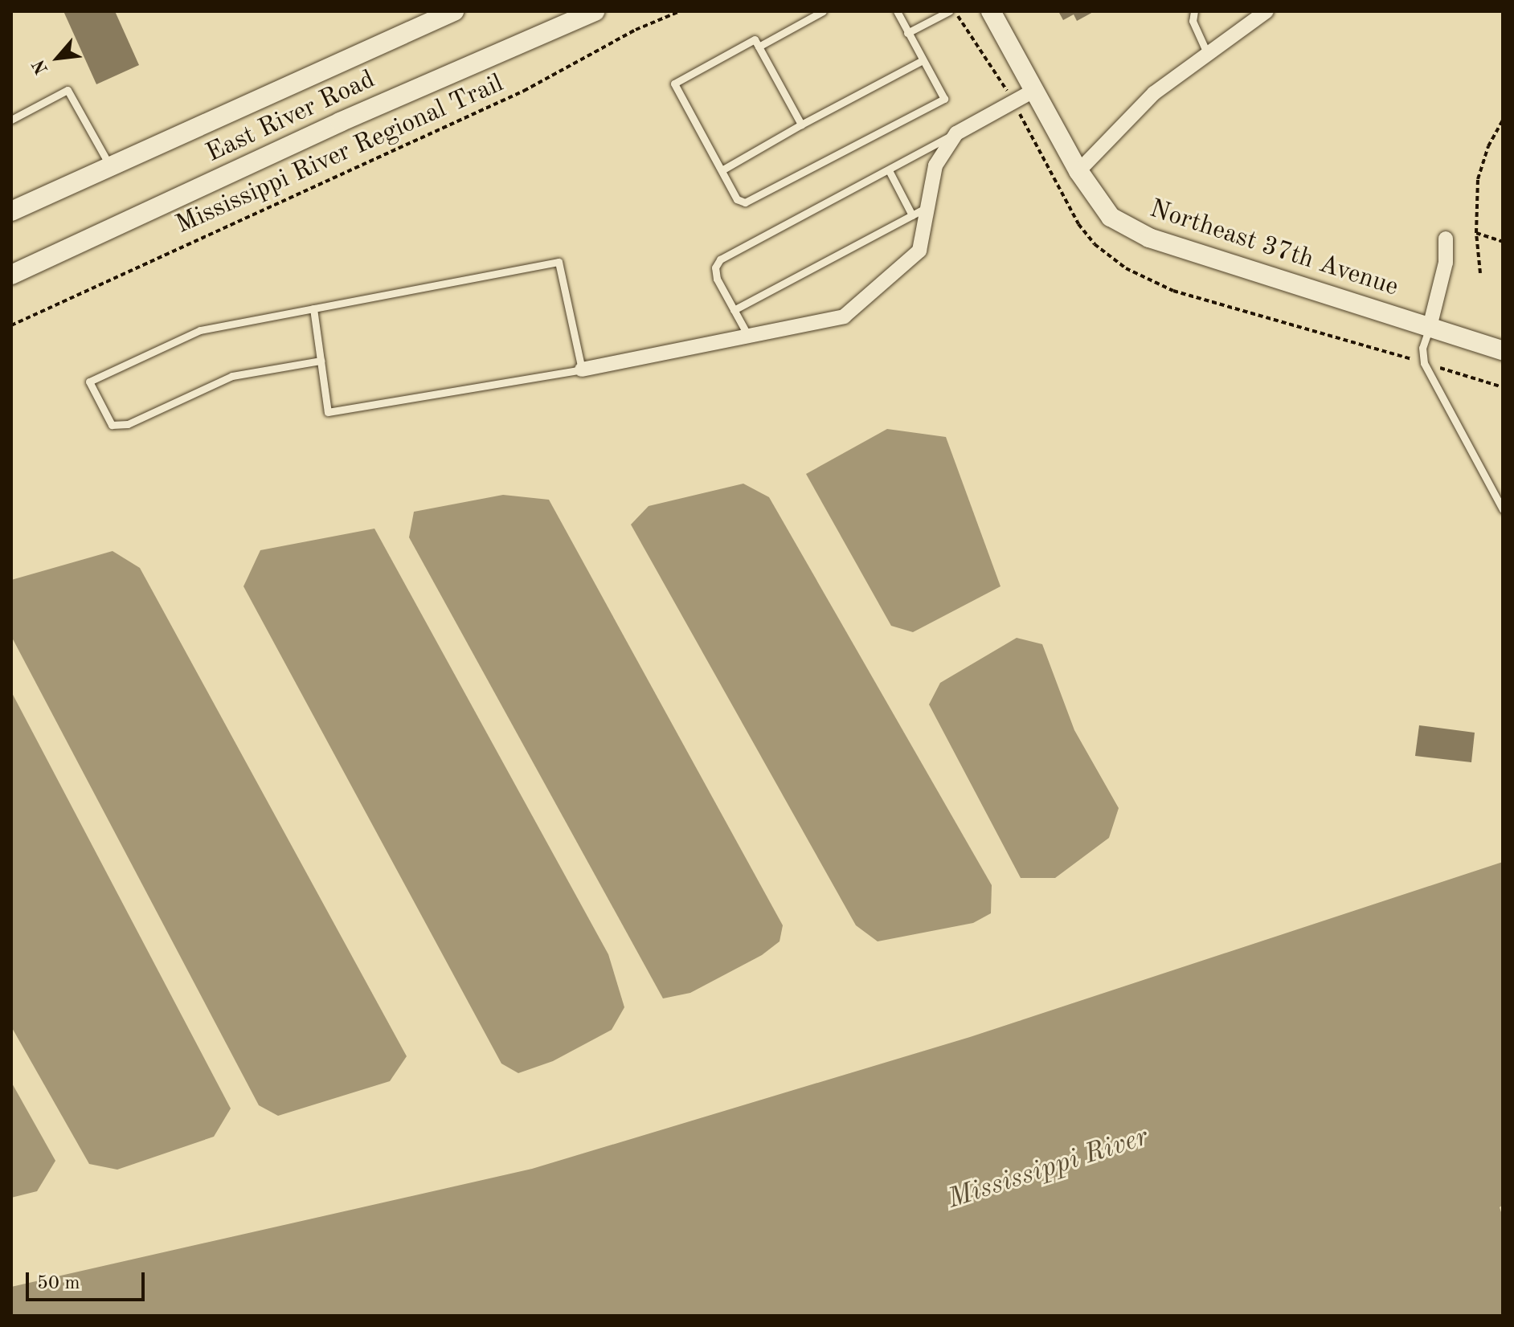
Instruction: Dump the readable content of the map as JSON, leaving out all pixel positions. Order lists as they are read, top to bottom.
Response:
{
  "streets": {
    "street": ["East River Road", "Northeast 37th Avenue"],
    "path": ["Mississippi River Regional Trail"]
  },
  "water": ["Mississippi River"],
  "scale_bar": "50 m",
  "north": "bottom left"
}
